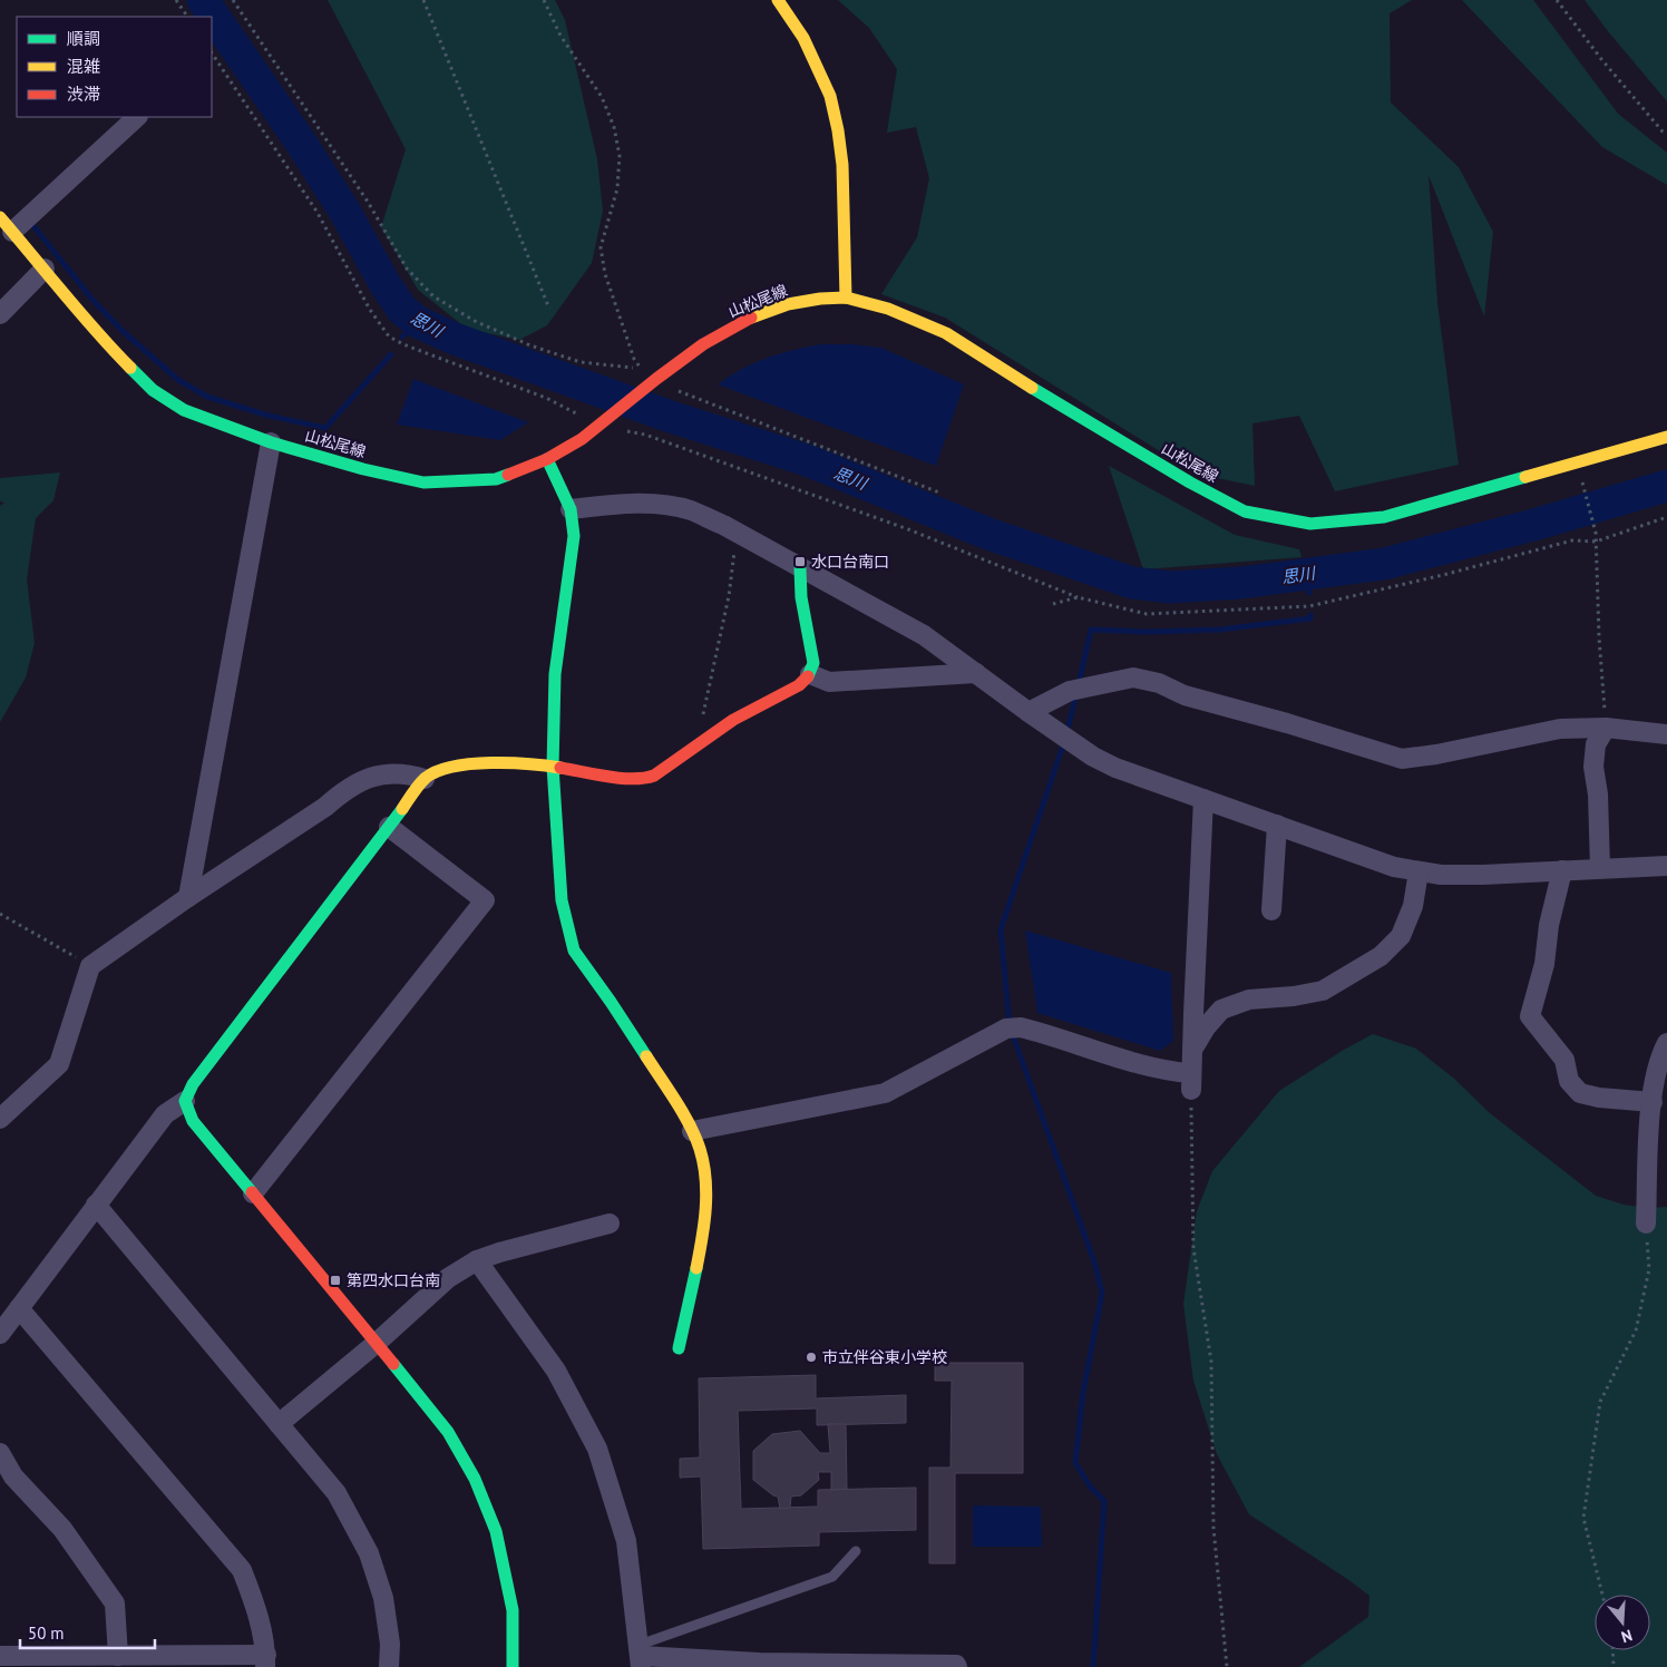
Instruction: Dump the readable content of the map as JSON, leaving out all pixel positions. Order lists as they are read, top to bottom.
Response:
{
  "streets": {
    "street": ["山松尾線"]
  },
  "water": ["思川"],
  "places": {
    "transit": ["水口台南口", "第四水口台南"],
    "other": ["市立伴谷東小学校"]
  },
  "legend": ["順調", "混雑", "渋滞"],
  "scale_bar": "50 m",
  "north": "bottom"
}
